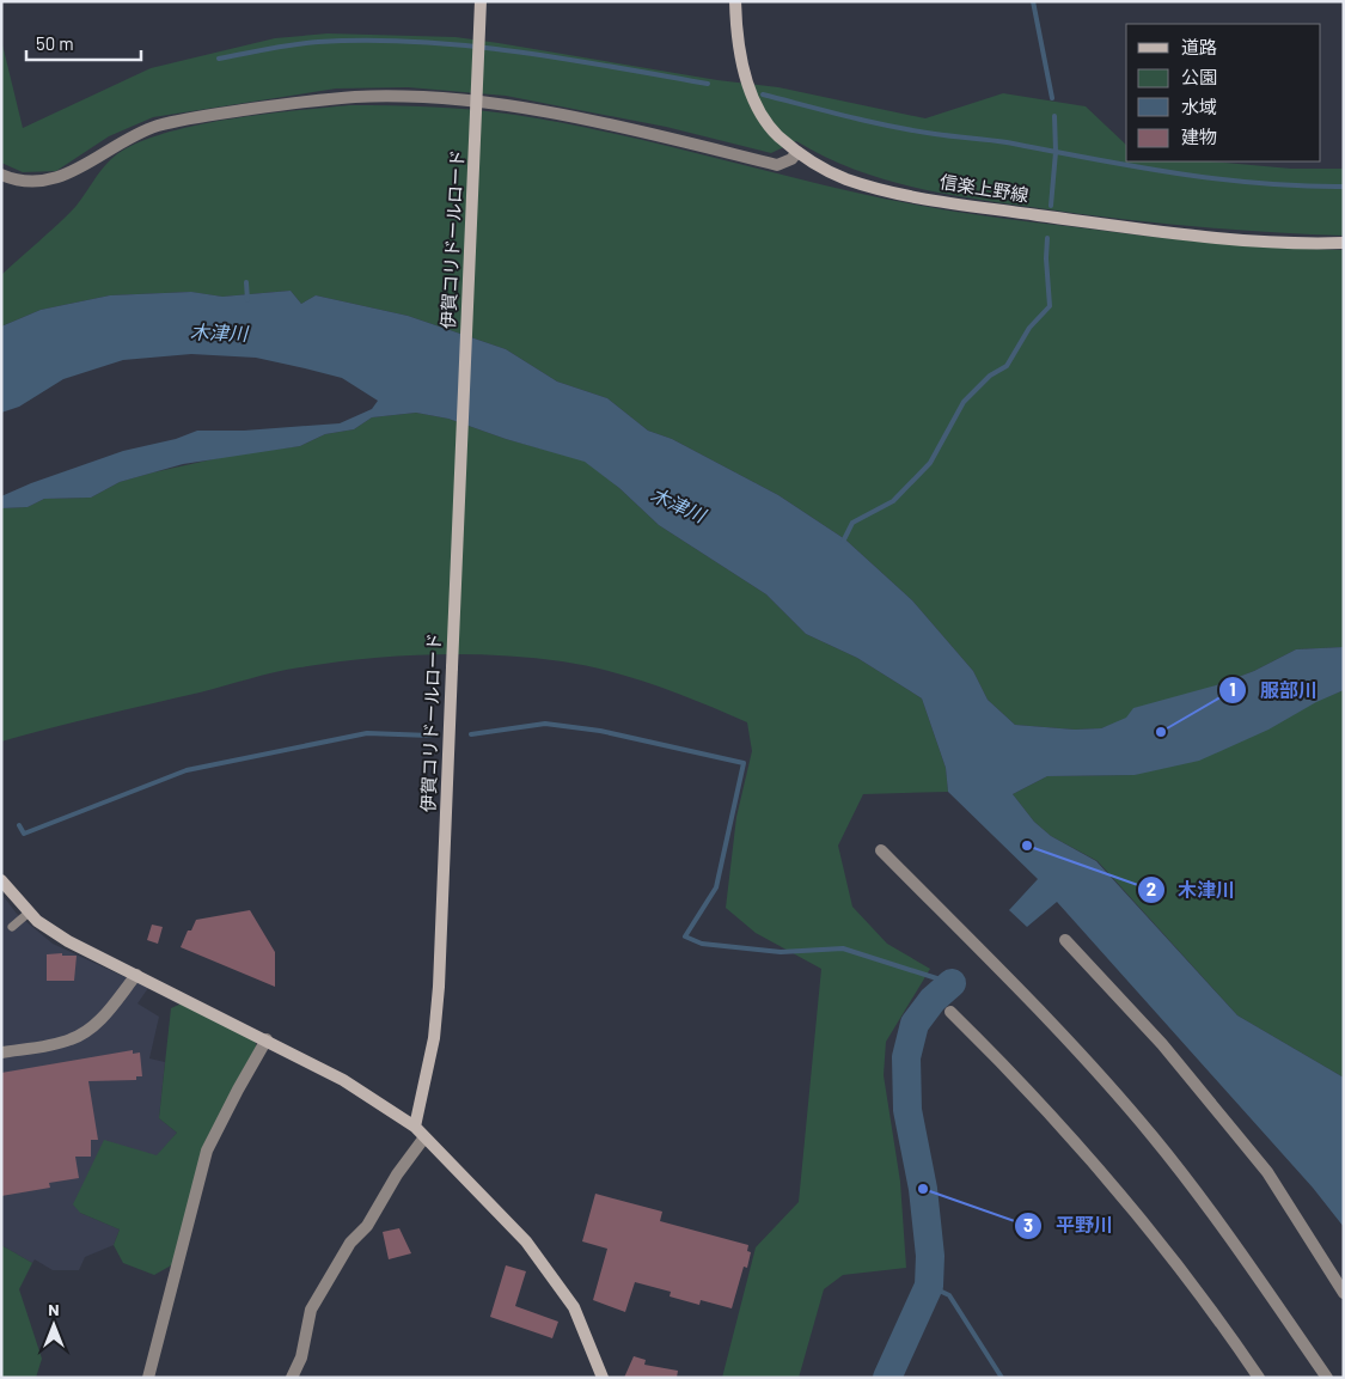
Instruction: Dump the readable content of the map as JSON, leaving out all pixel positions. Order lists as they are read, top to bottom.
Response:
{
  "streets": {
    "street": ["信楽上野線", "伊賀コリドールロード"]
  },
  "water": ["木津川"],
  "places": ["服部川", "木津川", "平野川"],
  "legend": [
    "道路",
    "公園",
    "水域",
    "建物"
  ],
  "scale_bar": "50 m",
  "north": "top"
}
